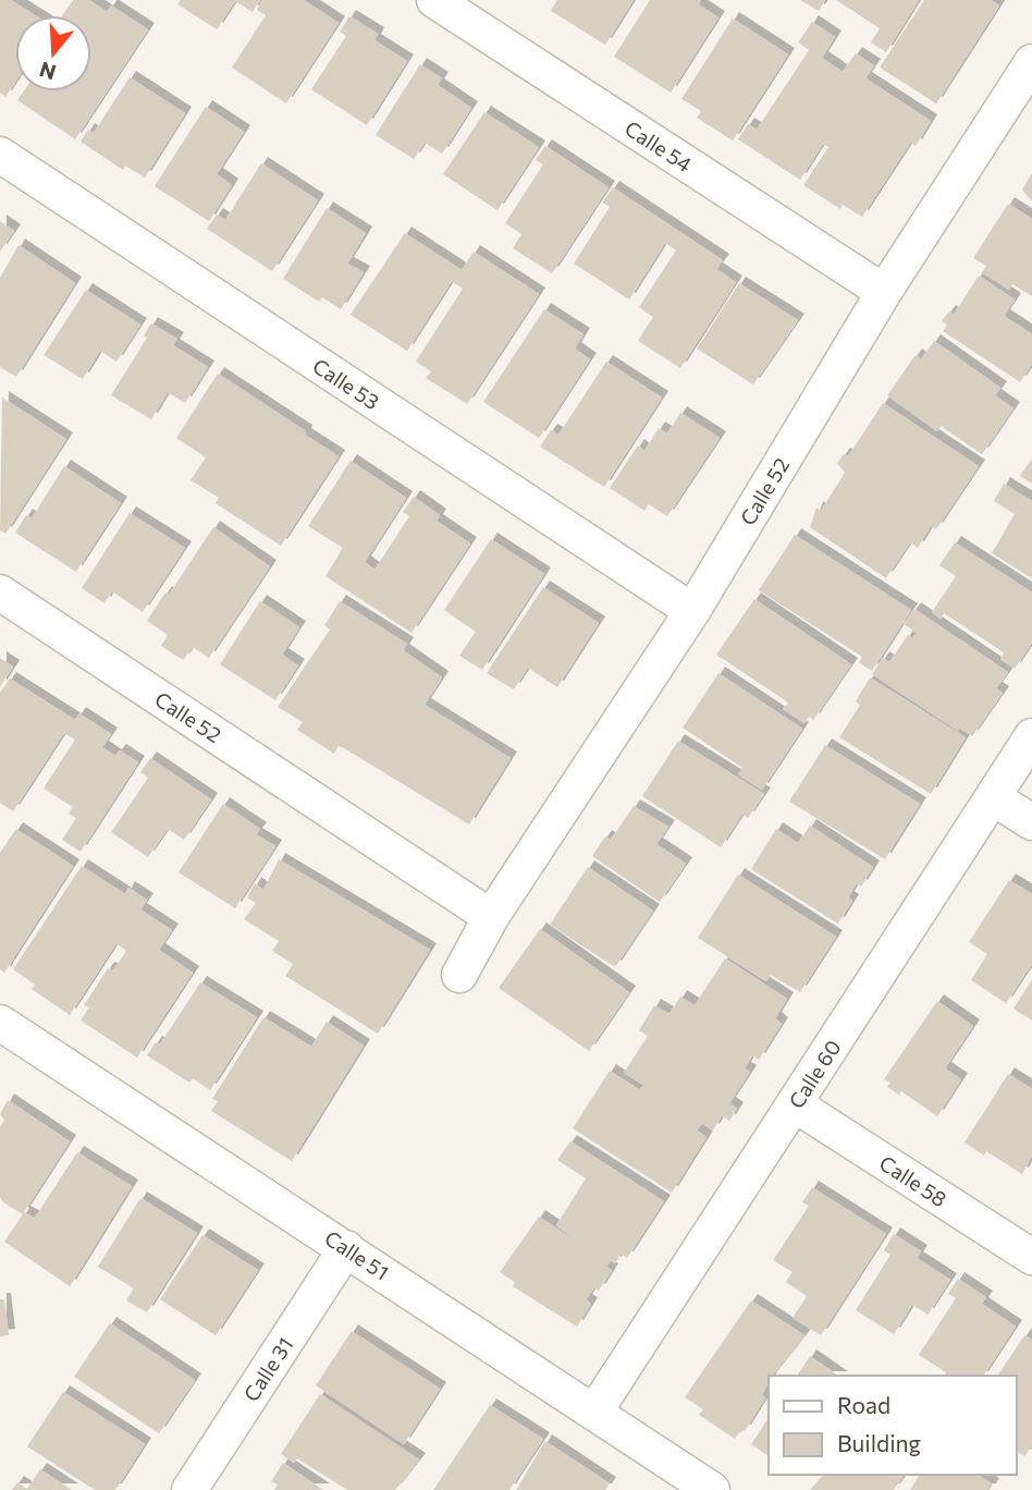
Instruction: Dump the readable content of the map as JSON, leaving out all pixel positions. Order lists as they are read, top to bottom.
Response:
{
  "streets": {
    "street": [
      "Calle 54",
      "Calle 53",
      "Calle 52",
      "Calle 60",
      "Calle 58",
      "Calle 51",
      "Calle 31"
    ]
  },
  "crossings": [
    ["Calle 54", "Calle 52"],
    ["Calle 53", "Calle 52"],
    ["Calle 60", "Calle 58"],
    ["Calle 60", "Calle 51"],
    ["Calle 51", "Calle 31"]
  ],
  "legend": ["Road", "Building"],
  "north": "bottom"
}
